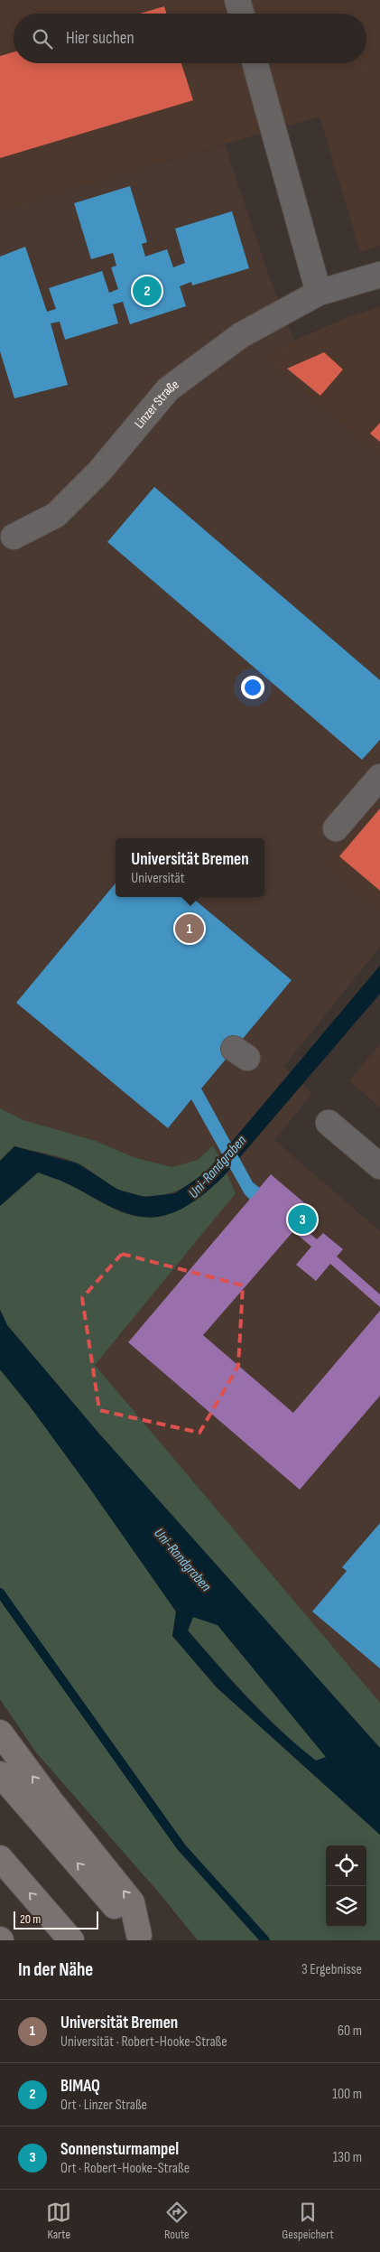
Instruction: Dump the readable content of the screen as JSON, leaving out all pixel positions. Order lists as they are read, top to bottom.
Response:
{
  "streets": {
    "street": ["Linzer Straße"]
  },
  "water": ["Uni-Randgraben"],
  "scale_bar": "20 m",
  "page": {
    "search": "Hier suchen",
    "pins": ["2", "1", "3"],
    "popup": ["Universität Bremen", "Universität"],
    "scale": "20 m",
    "heading": ["In der Nähe", "3 Ergebnisse"],
    "list": [
      {
        "mark": "1",
        "name": "Universität Bremen",
        "note": "Universität · Robert-Hooke-Straße",
        "value": "60 m"
      },
      {
        "mark": "2",
        "name": "BIMAQ",
        "note": "Ort · Linzer Straße",
        "value": "100 m"
      },
      {
        "mark": "3",
        "name": "Sonnensturmampel",
        "note": "Ort · Robert-Hooke-Straße",
        "value": "130 m"
      }
    ],
    "nav": ["Karte", "Route", "Gespeichert"]
  }
}
